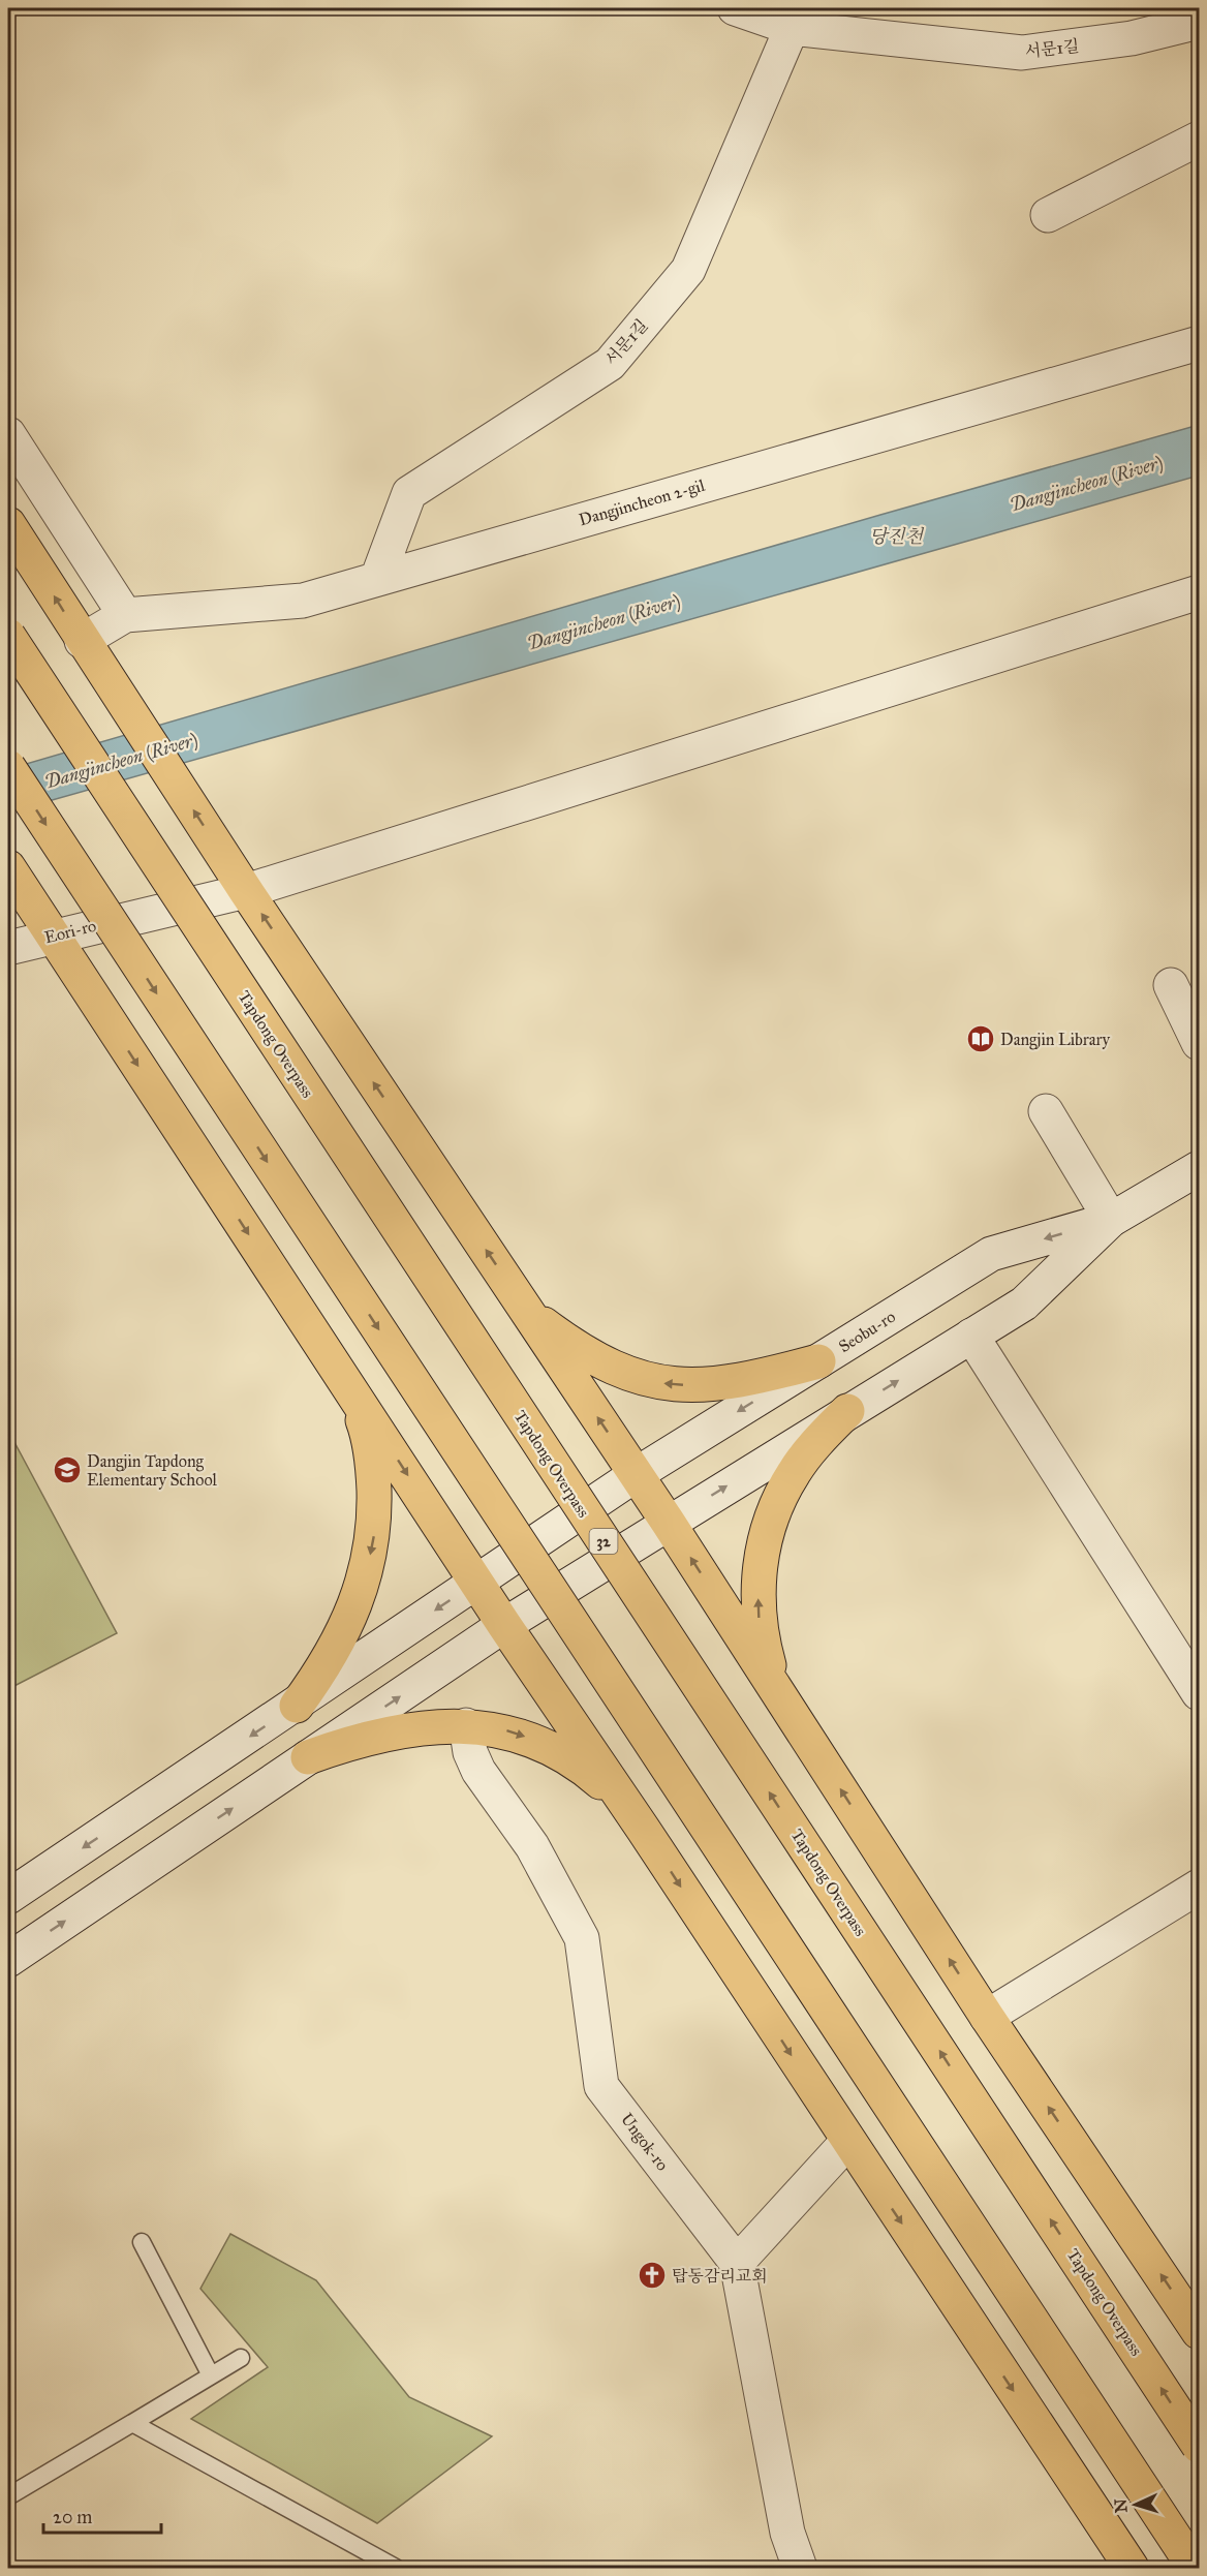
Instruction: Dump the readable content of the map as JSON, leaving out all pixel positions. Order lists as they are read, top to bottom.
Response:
{
  "streets": {
    "highway": ["Tapdong Overpass", "32"],
    "street": [
      "서문1길",
      "Dangjincheon 2-gil",
      "Eori-ro",
      "Seobu-ro",
      "Ungok-ro"
    ]
  },
  "crossings": [
    ["서문1길", "Dangjincheon 2-gil"]
  ],
  "water": ["Dangjincheon (River)", "당진천"],
  "places": {
    "library": ["Dangjin Library"],
    "school or university": ["Dangjin Tapdong Elementary School"],
    "church": ["탑동감리교회"]
  },
  "scale_bar": "20 m",
  "north": "left"
}
